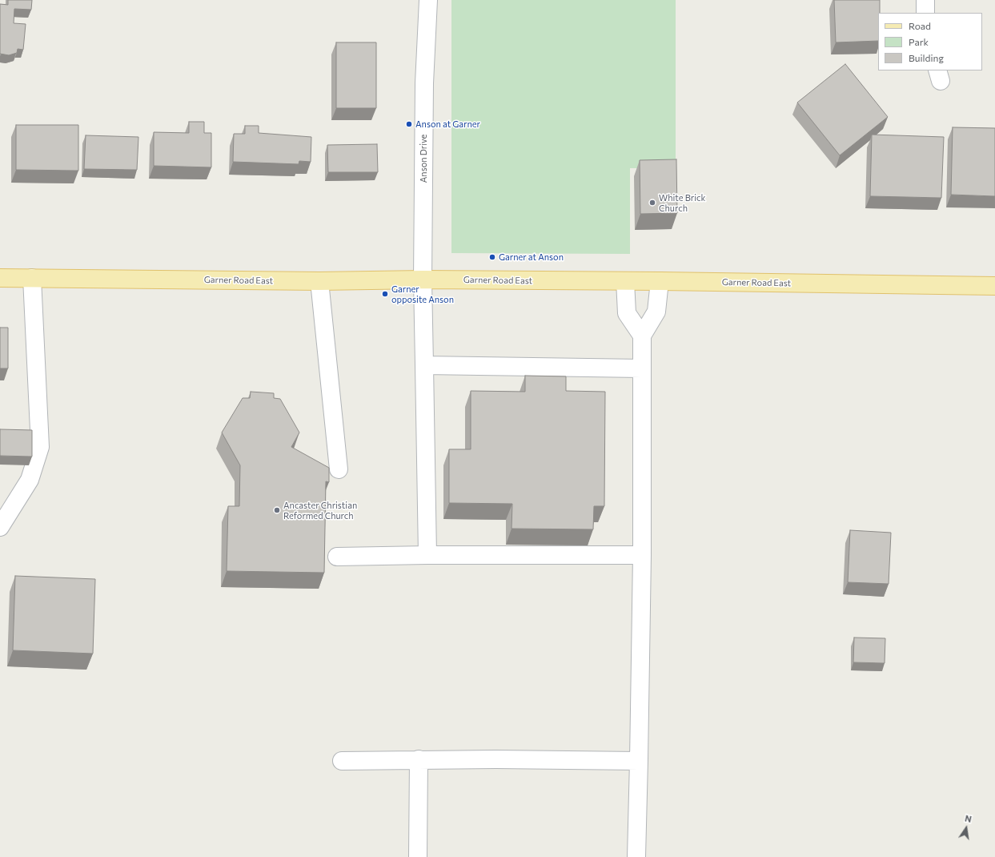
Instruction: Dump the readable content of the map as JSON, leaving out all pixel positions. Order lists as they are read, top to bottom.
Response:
{
  "streets": {
    "main road": ["Garner Road East"],
    "street": ["Anson Drive"]
  },
  "crossings": [
    ["Anson Drive", "Garner Road East"]
  ],
  "places": [
    "Anson at Garner",
    "White Brick Church",
    "Garner at Anson",
    "Garner opposite Anson",
    "Ancaster Christian Reformed Church"
  ],
  "legend": ["Road", "Park", "Building"],
  "north": "top"
}
